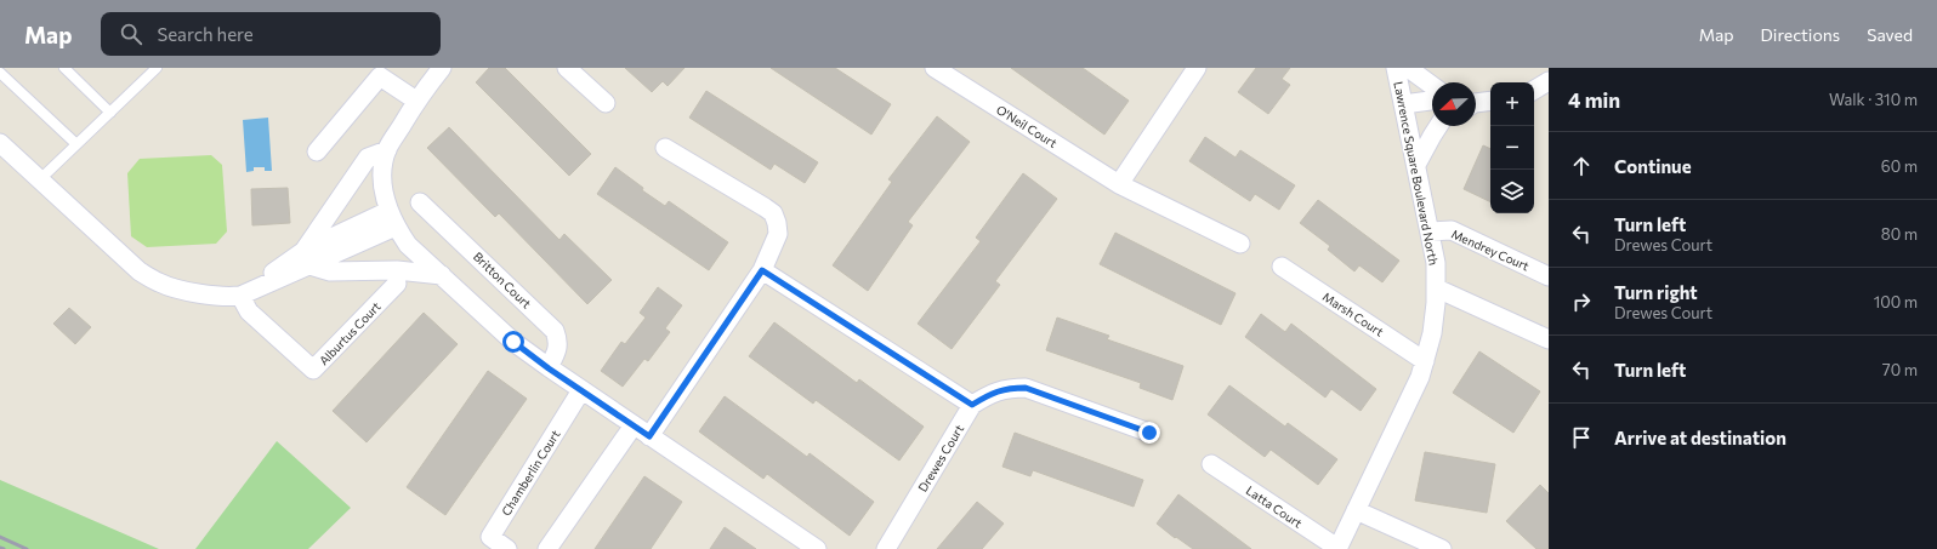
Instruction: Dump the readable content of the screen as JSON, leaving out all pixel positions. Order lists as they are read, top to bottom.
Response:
{
  "streets": {
    "street": [
      "O'Neil Court",
      "Lawrence Square Boulevard North",
      "Mendrey Court",
      "Britton Court",
      "Marsh Court",
      "Alburtus Court",
      "Drewes Court",
      "Chamberlin Court",
      "Latta Court"
    ]
  },
  "crossings": [
    ["Lawrence Square Boulevard North", "Mendrey Court"],
    ["Lawrence Square Boulevard North", "Marsh Court"],
    ["Lawrence Square Boulevard North", "Latta Court"]
  ],
  "north": "bottom left",
  "page": {
    "header": "Map",
    "search": "Search here",
    "nav": ["Map", "Directions", "Saved"],
    "heading": ["4 min", "Walk · 310 m"],
    "map_buttons": ["+", "−"],
    "list": [
      ["Continue", "60 m"],
      ["Turn left", "Drewes Court", "80 m"],
      ["Turn right", "Drewes Court", "100 m"],
      ["Turn left", "70 m"],
      "Arrive at destination"
    ]
  }
}
